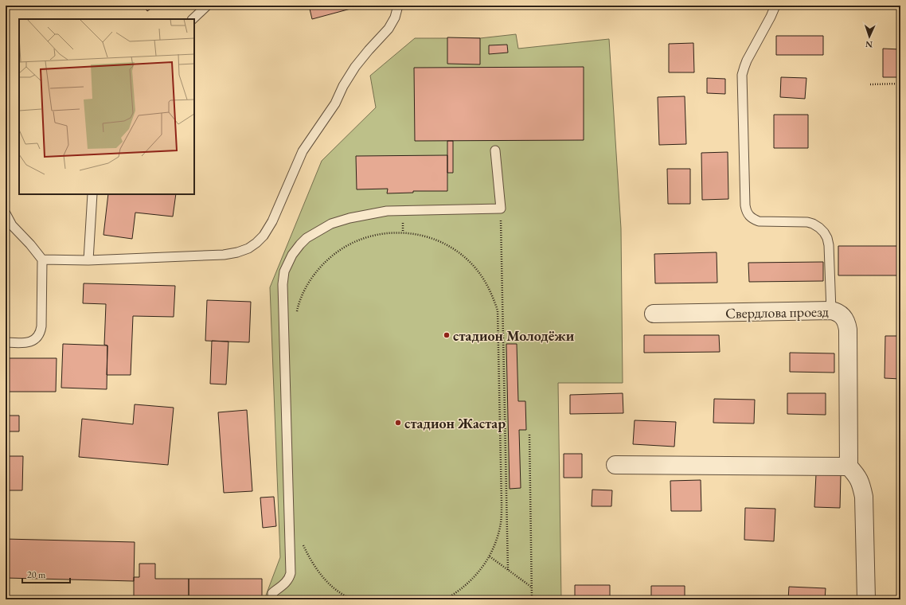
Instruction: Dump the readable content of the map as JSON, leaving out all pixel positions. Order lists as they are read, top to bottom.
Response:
{
  "streets": {
    "street": ["Свердлова проезд"]
  },
  "places": ["стадион Молодёжи", "стадион Жастар"],
  "scale_bar": "20 m",
  "north": "bottom"
}
